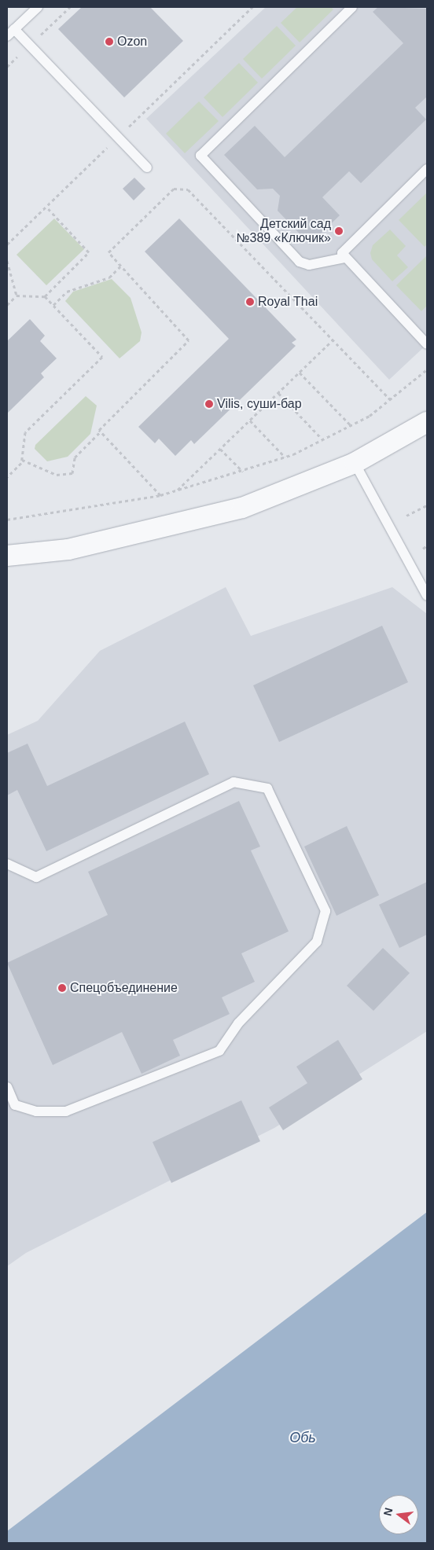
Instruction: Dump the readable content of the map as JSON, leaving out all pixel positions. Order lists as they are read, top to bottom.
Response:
{
  "water": ["Обь"],
  "places": [
    "Ozon",
    "Детский сад №389 «Ключик»",
    "Royal Thai",
    "Vilis, суши-бар",
    "Спецобъединение"
  ],
  "north": "left"
}
